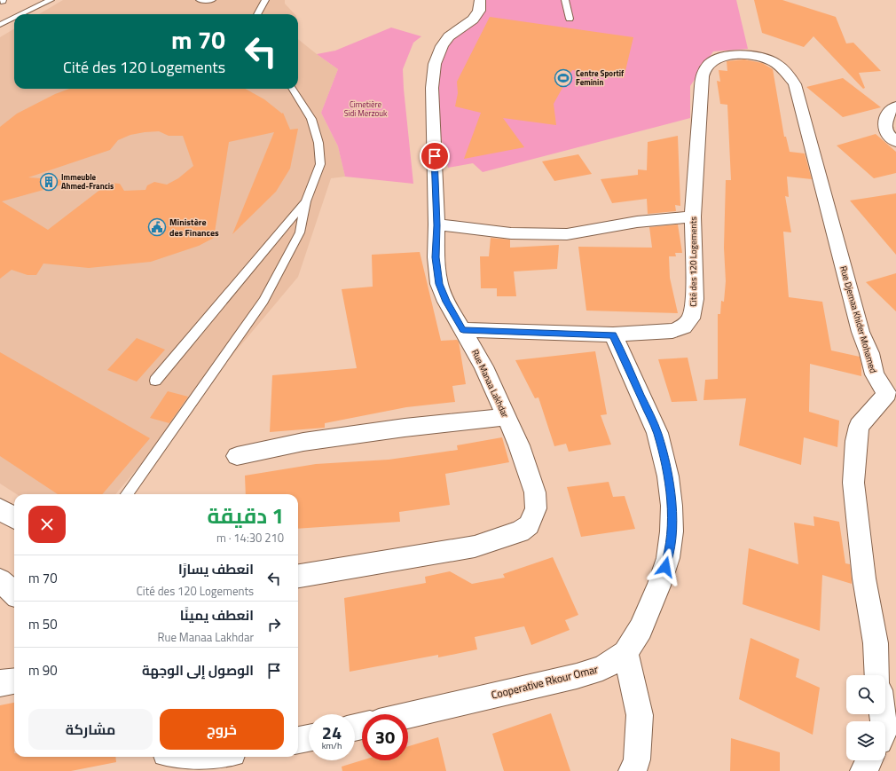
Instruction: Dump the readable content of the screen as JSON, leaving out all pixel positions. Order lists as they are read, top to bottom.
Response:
{
  "streets": {
    "street": [
      "Cité des 120 Logements",
      "Rue Djemaa Khider Mohamed",
      "Rue Manaa Lakhdar",
      "Cooperative Rkour Omar"
    ]
  },
  "crossings": [
    ["Cité des 120 Logements", "Rue Djemaa Khider Mohamed"],
    ["Cité des 120 Logements", "Rue Manaa Lakhdar"],
    ["Cité des 120 Logements", "Cooperative Rkour Omar"]
  ],
  "parks": ["Cimetière Sidi Merzouk"],
  "places": {
    "sports": ["Centre Sportif Feminin"],
    "building": ["Immeuble Ahmed-Francis"],
    "public building": ["Ministère des Finances"]
  },
  "page": {
    "turn": ["70 m", "Cité des 120 Logements"],
    "heading": ["1 دقيقة", "210 m · 14:30"],
    "list": [
      {
        "name": "انعطف يسارًا",
        "note": "Cité des 120 Logements",
        "value": "70 m"
      },
      {
        "name": "انعطف يمينًا",
        "note": "Rue Manaa Lakhdar",
        "value": "50 m"
      },
      {
        "name": "الوصول إلى الوجهة",
        "value": "90 m"
      }
    ],
    "buttons": ["خروج", "مشاركة"],
    "speed": "24 km/h",
    "limit": "30"
  }
}
